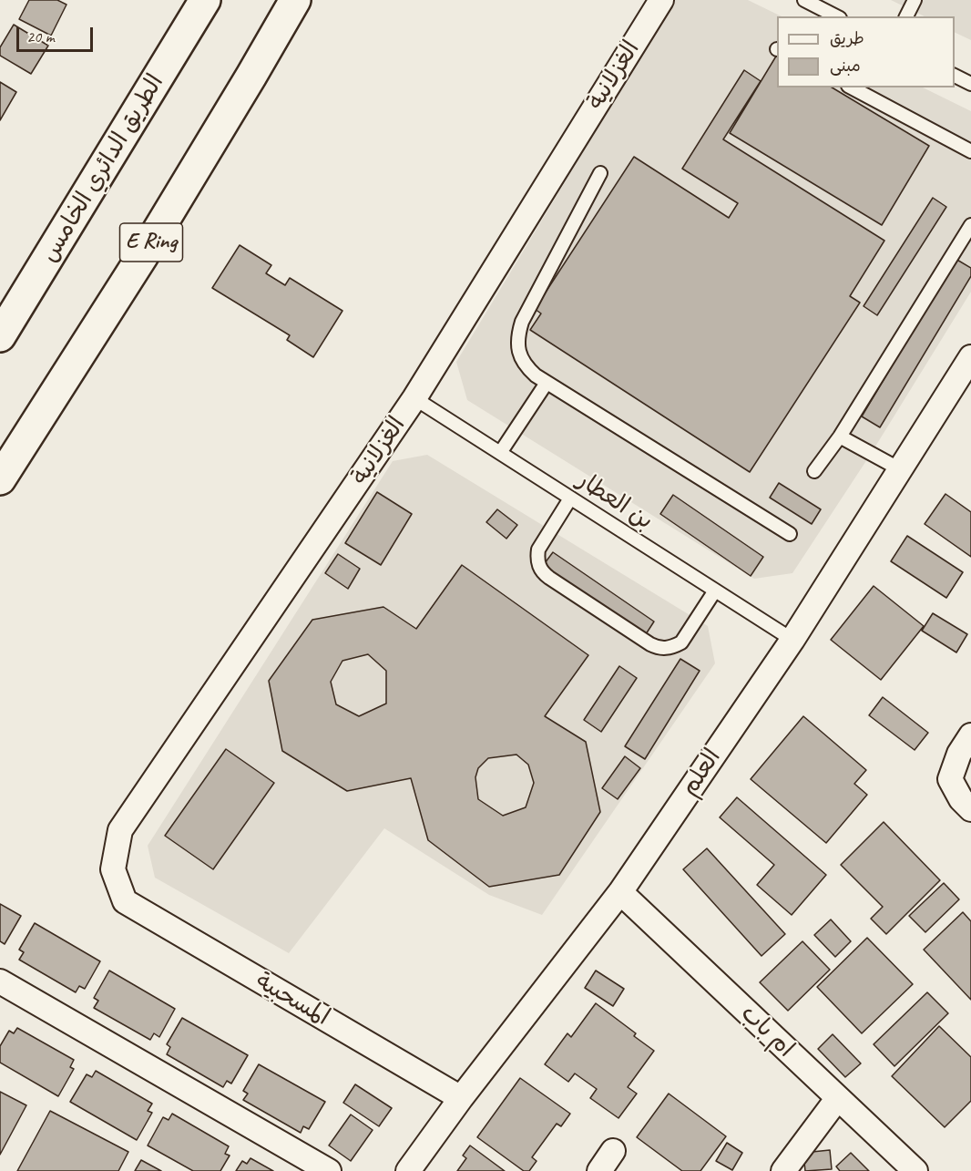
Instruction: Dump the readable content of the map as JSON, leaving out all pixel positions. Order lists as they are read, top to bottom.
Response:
{
  "streets": {
    "main road": ["الطريق الدائري الخامس", "E Ring"],
    "street": [
      "الغزلانية",
      "العلم",
      "المسحبية",
      "ام باب"
    ],
    "lane": ["بن العطار"]
  },
  "crossings": [
    ["الغزلانية", "بن العطار"],
    ["الغزلانية", "المسحبية"],
    ["بن العطار", "العلم"],
    ["العلم", "المسحبية"],
    ["العلم", "ام باب"]
  ],
  "legend": ["طريق", "مبنى"],
  "scale_bar": "20 m"
}
